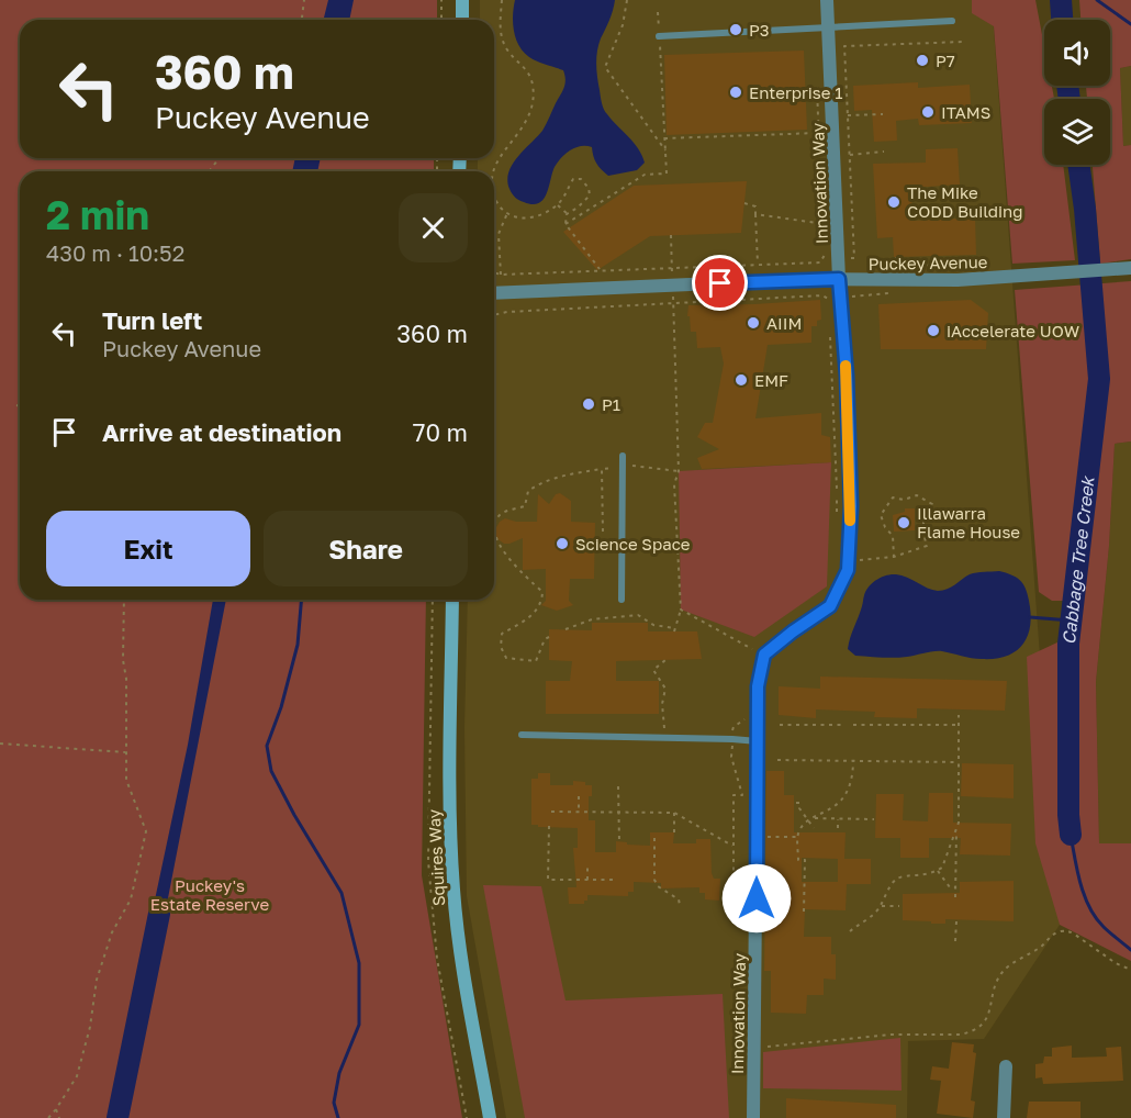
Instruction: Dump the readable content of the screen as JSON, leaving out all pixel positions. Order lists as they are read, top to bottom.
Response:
{
  "streets": {
    "main road": ["Squires Way"],
    "street": ["Innovation Way", "Puckey Avenue"]
  },
  "crossings": [
    ["Innovation Way", "Puckey Avenue"]
  ],
  "water": ["Cabbage Tree Creek"],
  "parks": ["Puckey's Estate Reserve"],
  "places": [
    "P3",
    "P7",
    "Enterprise 1",
    "ITAMS",
    "The Mike CODD Building",
    "AIIM",
    "iAccelerate UOW",
    "EMF",
    "P1",
    "Illawarra Flame House",
    "Science Space"
  ],
  "page": {
    "turn": ["360 m", "Puckey Avenue"],
    "heading": ["2 min", "430 m · 10:52"],
    "list": [
      {
        "name": "Turn left",
        "note": "Puckey Avenue",
        "value": "360 m"
      },
      {
        "name": "Arrive at destination",
        "value": "70 m"
      }
    ],
    "buttons": ["Exit", "Share"]
  }
}
